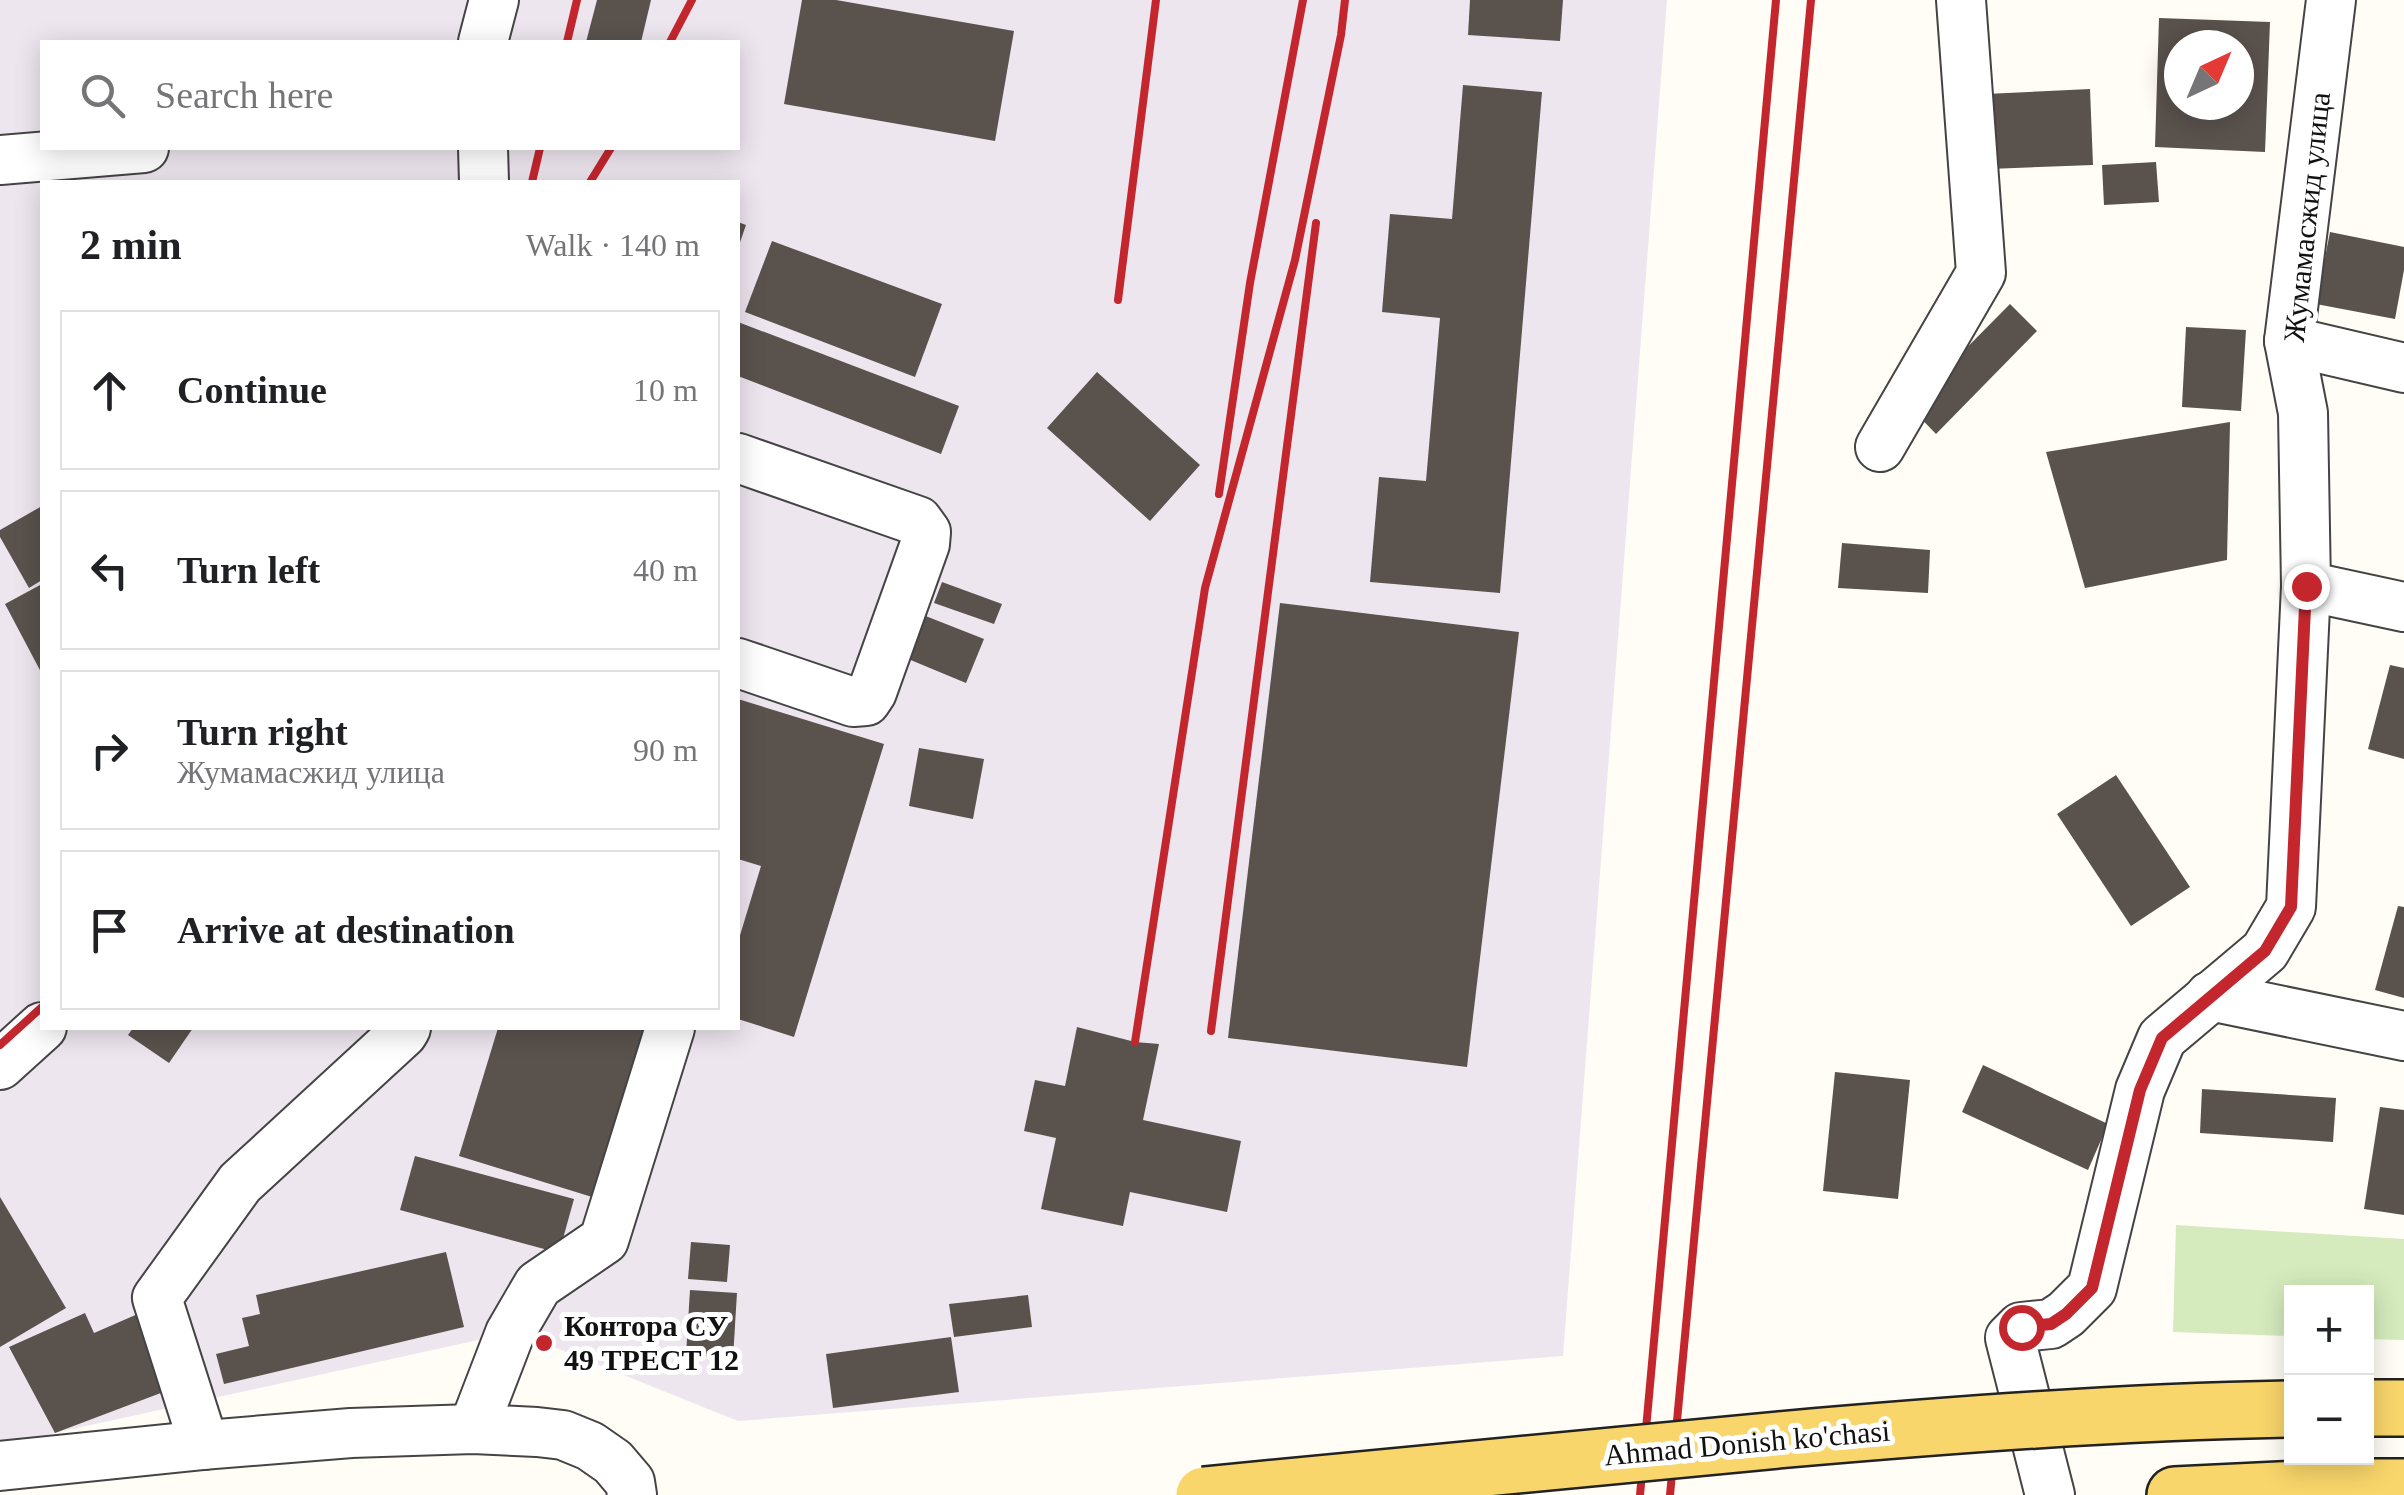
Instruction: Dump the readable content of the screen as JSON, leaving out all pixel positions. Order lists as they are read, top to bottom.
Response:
{
  "streets": {
    "main road": ["Ahmad Donish ko'chasi"],
    "street": ["Жумамасжид улица"]
  },
  "places": ["Контора СУ 49 ТРЕСТ 12"],
  "north": "top right",
  "page": {
    "search": "Search here",
    "heading": ["2 min", "Walk · 140 m"],
    "list": [
      ["Continue", "10 m"],
      ["Turn left", "40 m"],
      ["Turn right", "Жумамасжид улица", "90 m"],
      "Arrive at destination"
    ],
    "map_buttons": ["+", "−"]
  }
}
